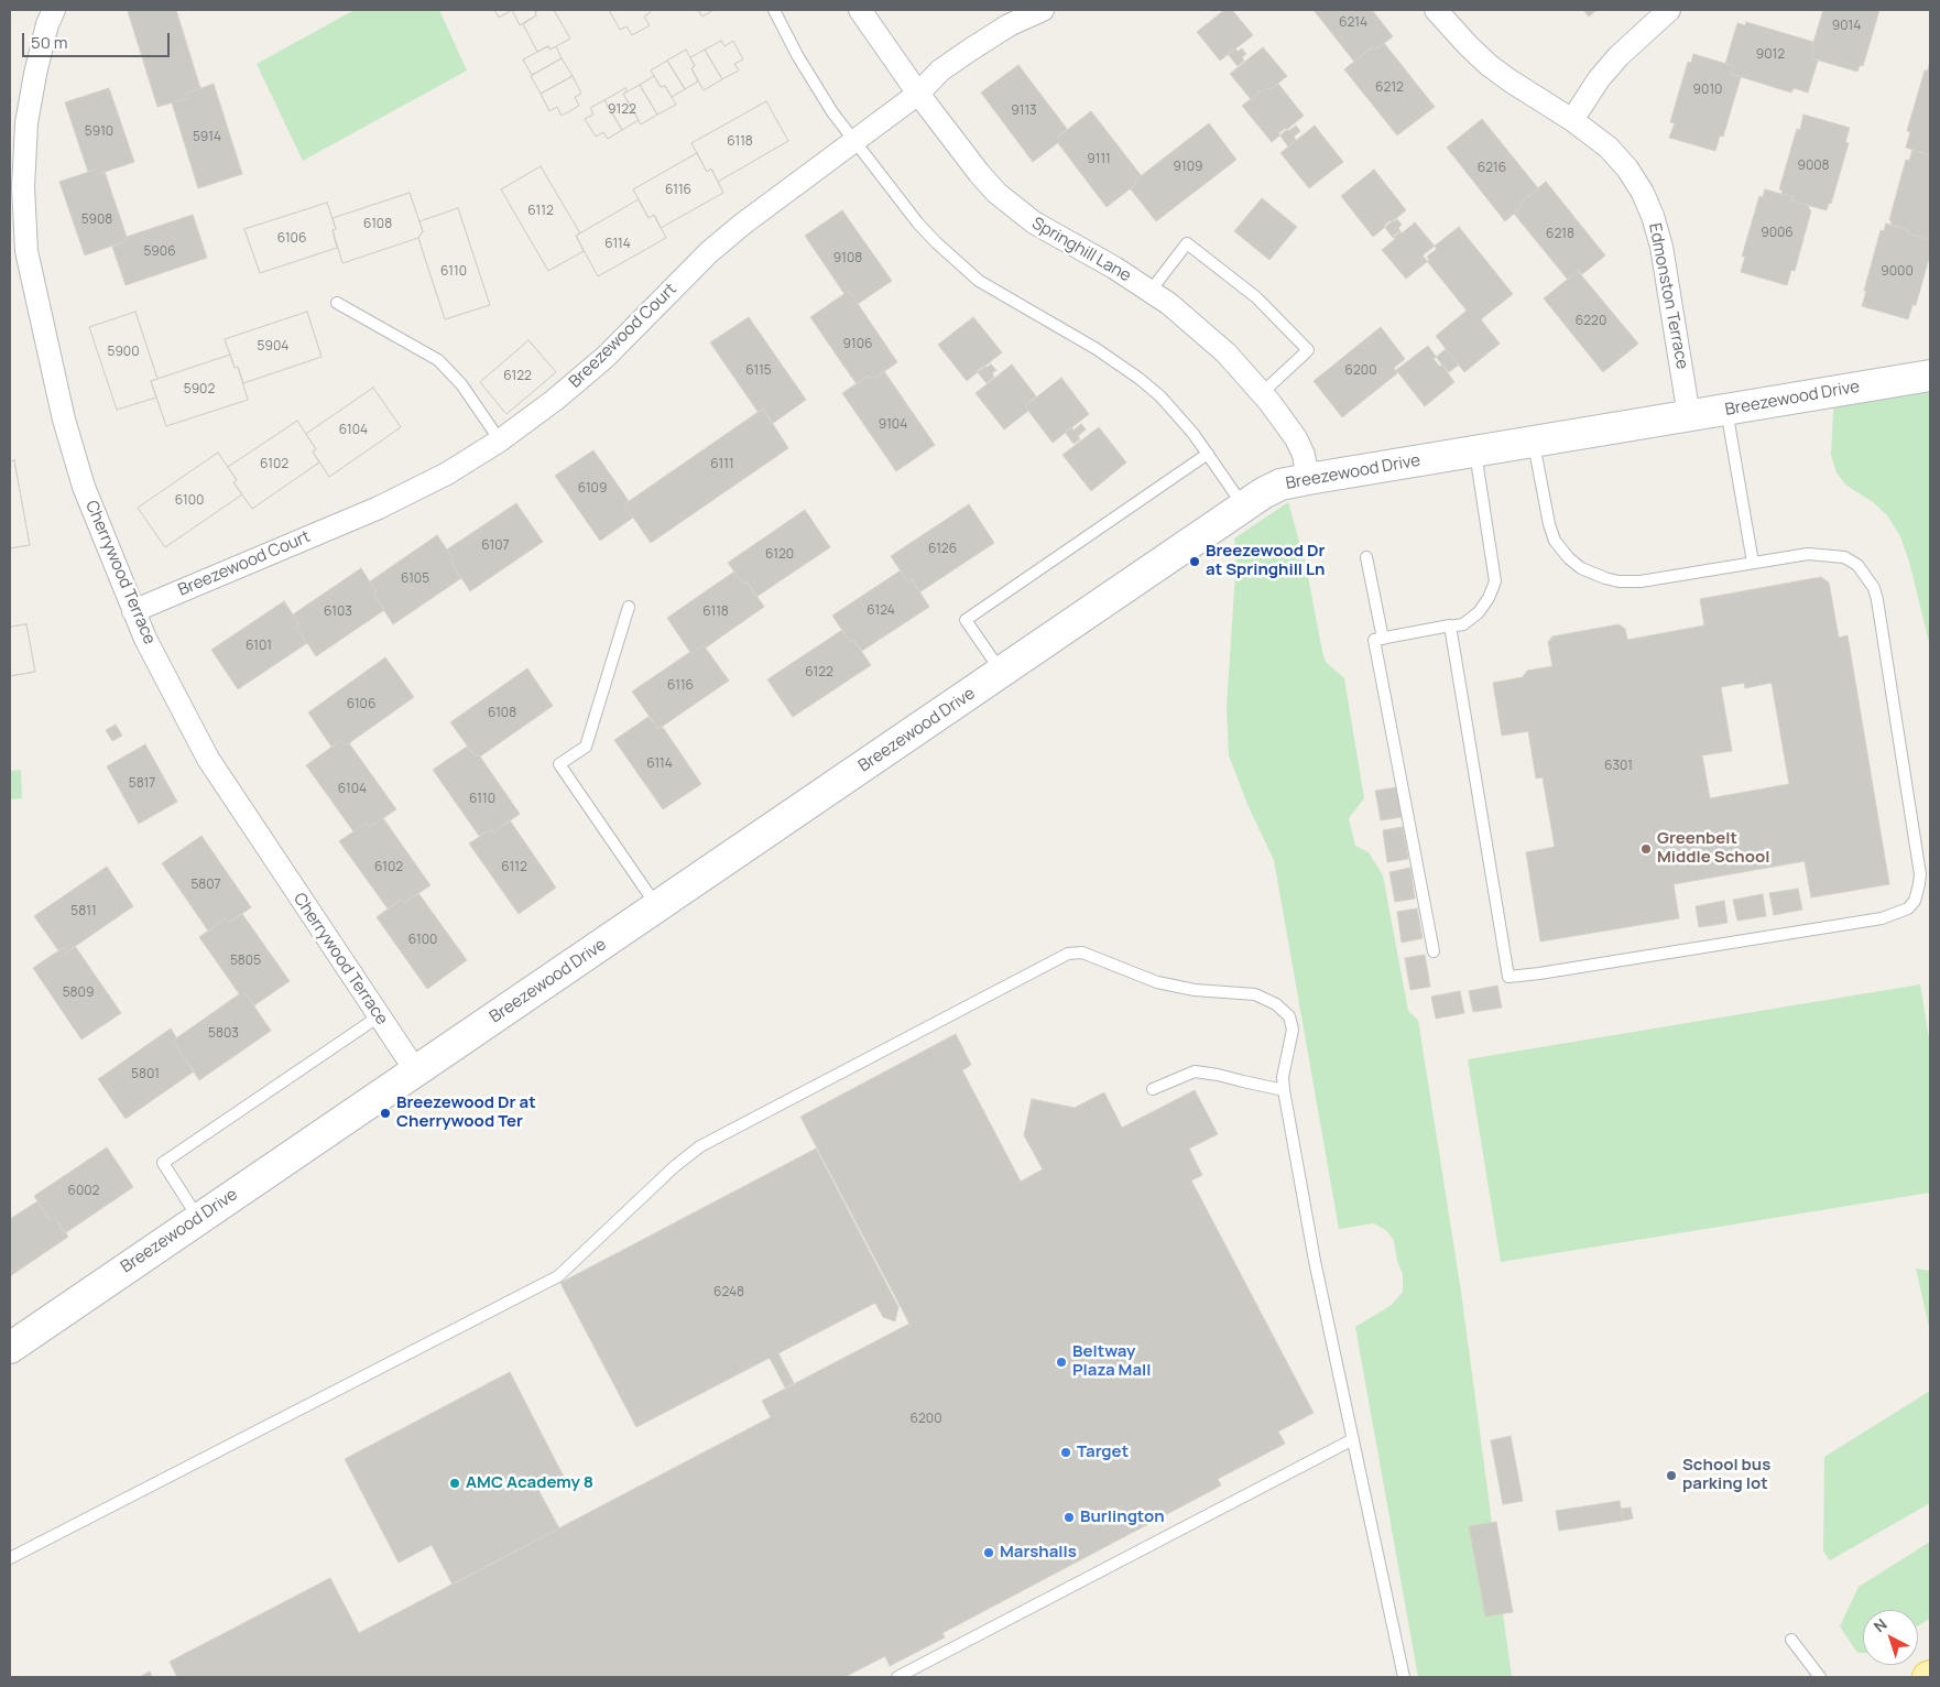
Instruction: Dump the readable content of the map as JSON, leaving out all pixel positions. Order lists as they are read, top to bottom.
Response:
{
  "streets": {
    "street": [
      "Springhill Lane",
      "Edmonston Terrace",
      "Breezewood Court",
      "Breezewood Drive",
      "Cherrywood Terrace"
    ]
  },
  "crossings": [
    ["Springhill Lane", "Breezewood Court"],
    ["Springhill Lane", "Breezewood Drive"],
    ["Edmonston Terrace", "Breezewood Drive"],
    ["Breezewood Court", "Cherrywood Terrace"],
    ["Breezewood Drive", "Cherrywood Terrace"]
  ],
  "places": [
    "Breezewood Dr at Springhill Ln",
    "Greenbelt Middle School",
    "Breezewood Dr at Cherrywood Ter",
    "Beltway Plaza Mall",
    "Target",
    "School bus parking lot",
    "AMC Academy 8",
    "Burlington",
    "Marshalls"
  ],
  "house_numbers": [
    "6214",
    "9014",
    "9012",
    "6212",
    "9010",
    "9122",
    "9113",
    "5910",
    "5914",
    "6118",
    "9111",
    "9008",
    "9109",
    "6216",
    "6116",
    "6112",
    "5908",
    "6108",
    "9006",
    "6218",
    "6106",
    "6114",
    "5906",
    "9108",
    "6110",
    "9000",
    "6220",
    "9106",
    "5904",
    "5900",
    "6115",
    "6200",
    "6122",
    "5902",
    "9104",
    "6104",
    "6102",
    "6111",
    "6109",
    "6100",
    "6107",
    "6126",
    "6120",
    "6105",
    "6124",
    "6103",
    "6118",
    "6101",
    "6122",
    "6116",
    "6106",
    "6108",
    "6114",
    "6301",
    "5817",
    "6104",
    "6110",
    "6102",
    "6112",
    "5807",
    "5811",
    "6100",
    "5805",
    "5809",
    "5803",
    "5801",
    "6002",
    "6248",
    "6200"
  ],
  "scale_bar": "50 m",
  "north": "top left"
}
